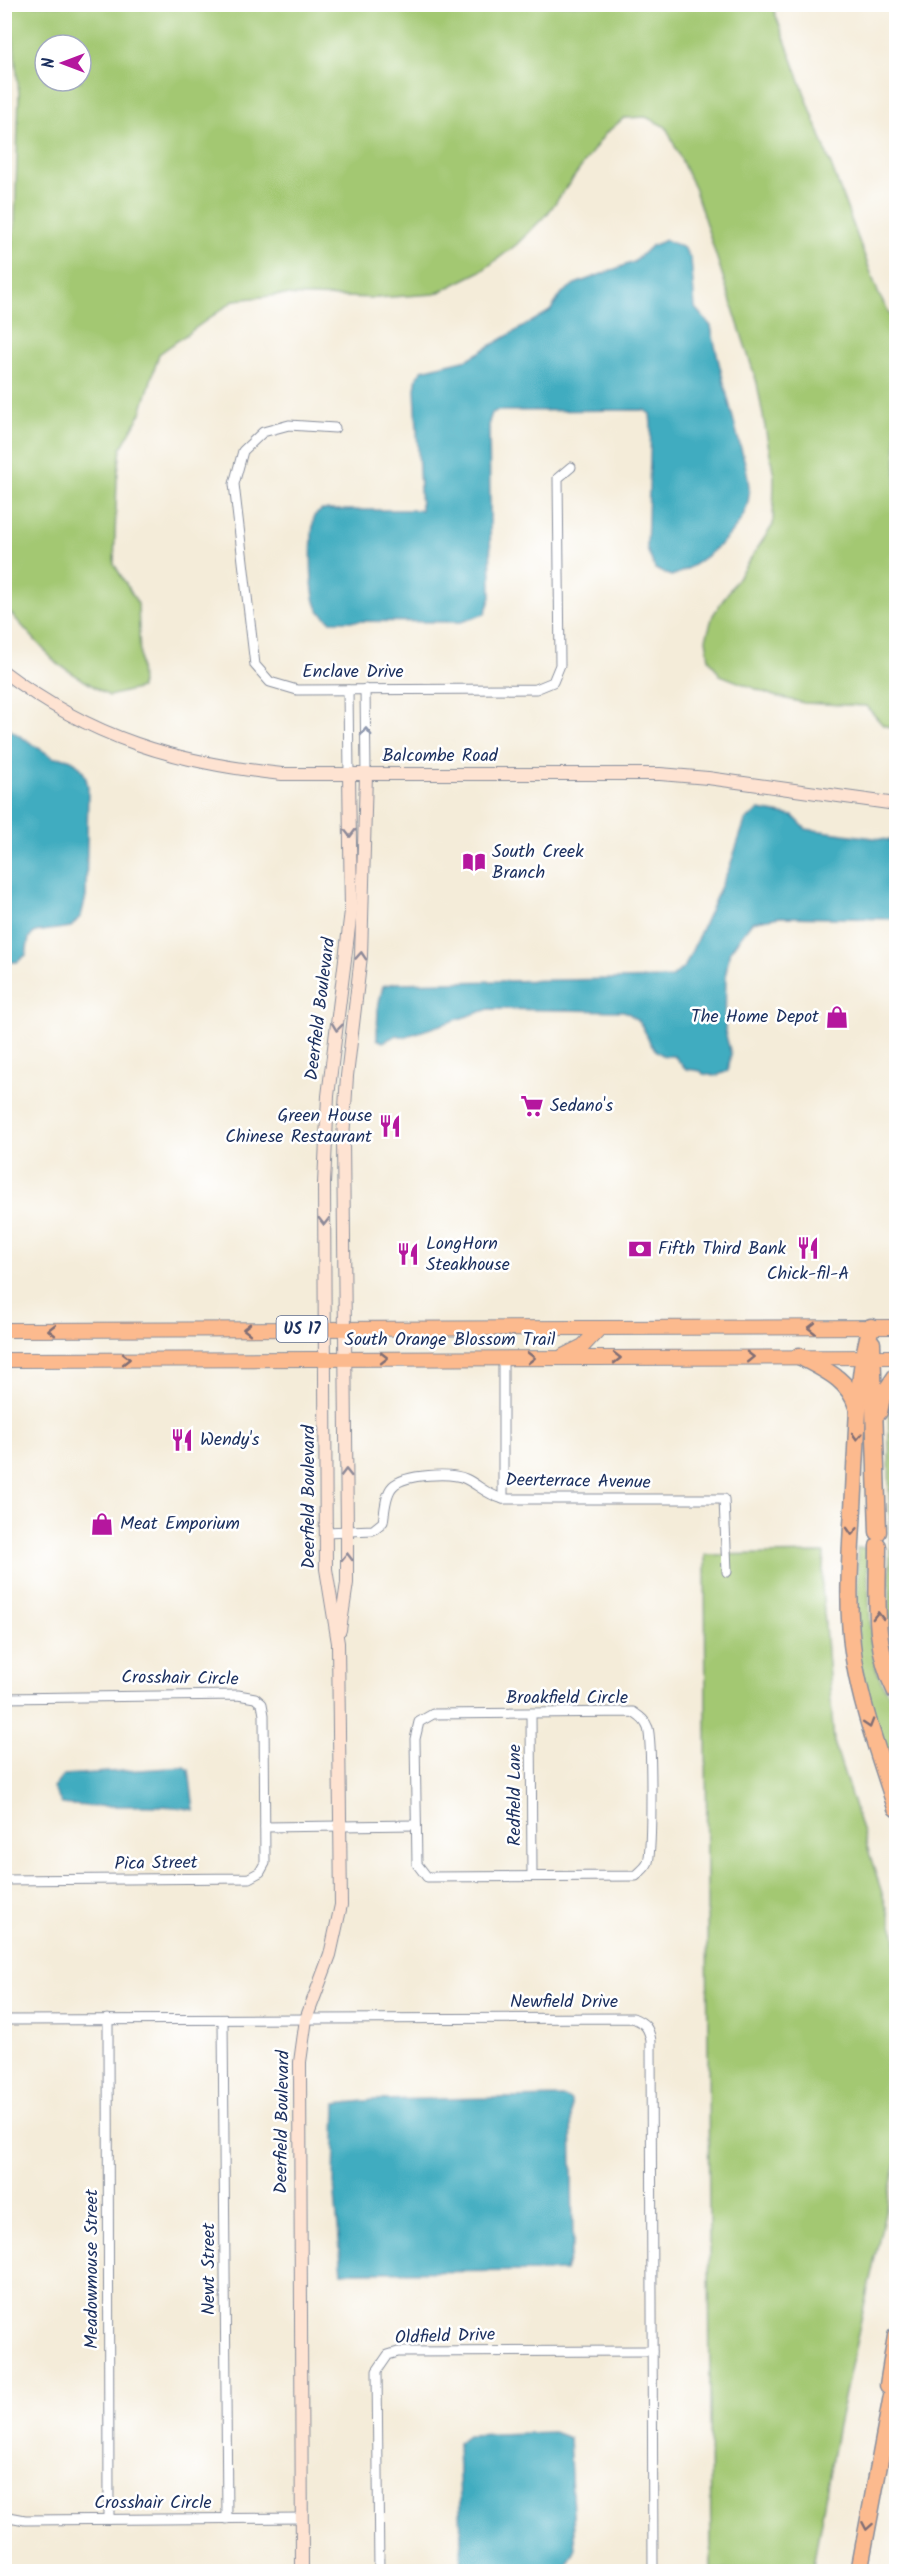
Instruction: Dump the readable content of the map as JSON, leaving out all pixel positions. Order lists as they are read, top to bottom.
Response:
{
  "streets": {
    "main road": ["US 17", "South Orange Blossom Trail"],
    "street": [
      "Enclave Drive",
      "Balcombe Road",
      "Deerfield Boulevard",
      "Deerterrace Avenue",
      "Crosshair Circle",
      "Broakfield Circle",
      "Redfield Lane",
      "Pica Street",
      "Newfield Drive",
      "Meadowmouse Street",
      "Newt Street",
      "Oldfield Drive"
    ]
  },
  "crossings": [
    ["Balcombe Road", "Deerfield Boulevard"],
    ["Deerfield Boulevard", "South Orange Blossom Trail"],
    ["Deerfield Boulevard", "Deerterrace Avenue"],
    ["Deerfield Boulevard", "Crosshair Circle"],
    ["Deerfield Boulevard", "Newfield Drive"],
    ["Crosshair Circle", "Pica Street"],
    ["Crosshair Circle", "Meadowmouse Street"],
    ["Crosshair Circle", "Newt Street"],
    ["Broakfield Circle", "Redfield Lane"],
    ["Newfield Drive", "Meadowmouse Street"],
    ["Newfield Drive", "Newt Street"],
    ["Newfield Drive", "Oldfield Drive"]
  ],
  "places": {
    "library": ["South Creek Branch"],
    "shop": ["The Home Depot", "Meat Emporium"],
    "supermarket": ["Sedano's"],
    "restaurant": [
      "Green House Chinese Restaurant",
      "Chick-fil-A",
      "LongHorn Steakhouse",
      "Wendy's"
    ],
    "bank": ["Fifth Third Bank"]
  },
  "north": "left"
}
